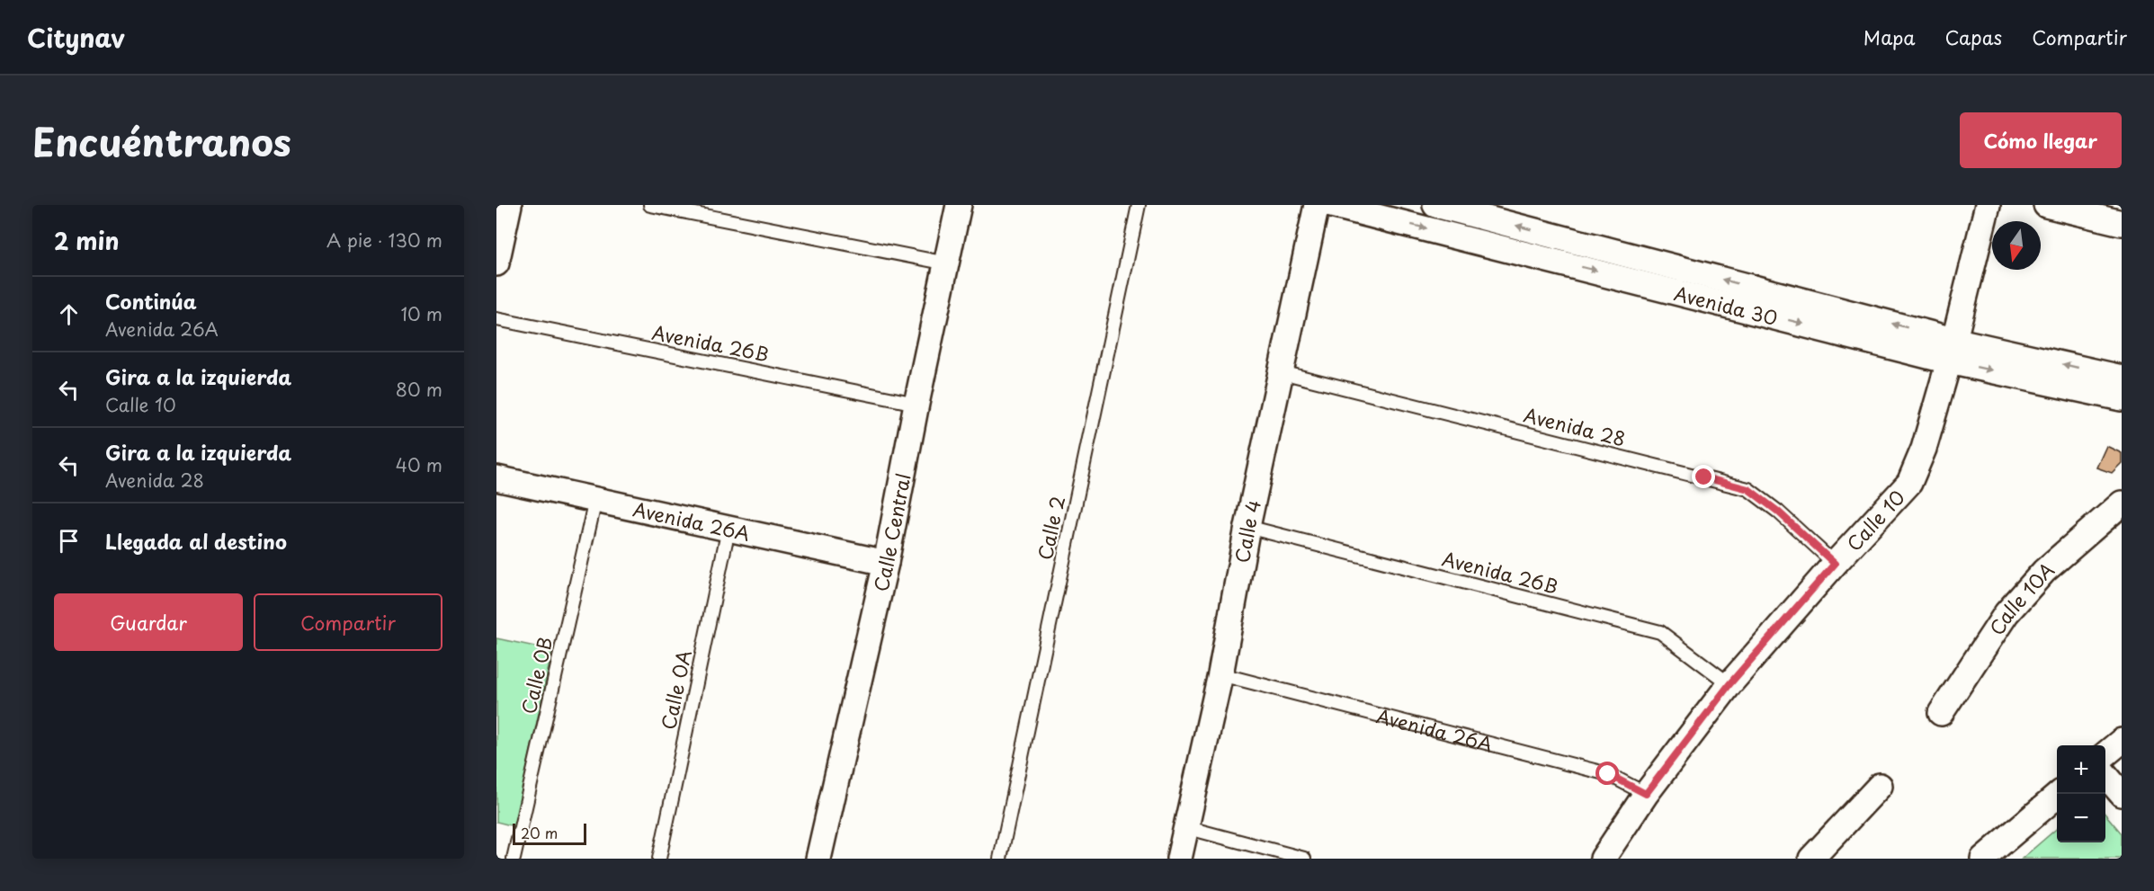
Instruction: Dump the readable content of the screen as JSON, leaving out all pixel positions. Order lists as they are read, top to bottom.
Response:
{
  "streets": {
    "street": [
      "Avenida 30",
      "Calle 10",
      "Avenida 26A",
      "Calle 4",
      "Calle Central",
      "Calle 10A"
    ],
    "lane": [
      "Avenida 26B",
      "Avenida 28",
      "Calle 2",
      "Calle 0B",
      "Calle 0A"
    ]
  },
  "crossings": [
    ["Avenida 30", "Calle 10"],
    ["Avenida 26B", "Calle 10"],
    ["Avenida 26B", "Calle 4"],
    ["Avenida 26B", "Calle Central"],
    ["Avenida 28", "Calle 10"],
    ["Avenida 28", "Calle 4"],
    ["Calle 10", "Avenida 26A"],
    ["Avenida 26A", "Calle 4"],
    ["Avenida 26A", "Calle Central"],
    ["Avenida 26A", "Calle 0B"],
    ["Avenida 26A", "Calle 0A"]
  ],
  "scale_bar": "20 m",
  "north": "bottom",
  "page": {
    "header": "Citynav",
    "nav": ["Mapa", "Capas", "Compartir"],
    "title": "Encuéntranos",
    "buttons": [
      "Cómo llegar",
      ["Guardar", "Compartir"]
    ],
    "heading": ["2 min", "A pie · 130 m"],
    "list": [
      ["Continúa", "Avenida 26A", "10 m"],
      ["Gira a la izquierda", "Calle 10", "80 m"],
      ["Gira a la izquierda", "Avenida 28", "40 m"],
      "Llegada al destino"
    ],
    "map_buttons": ["+", "−"],
    "scale": "20 m"
  }
}
